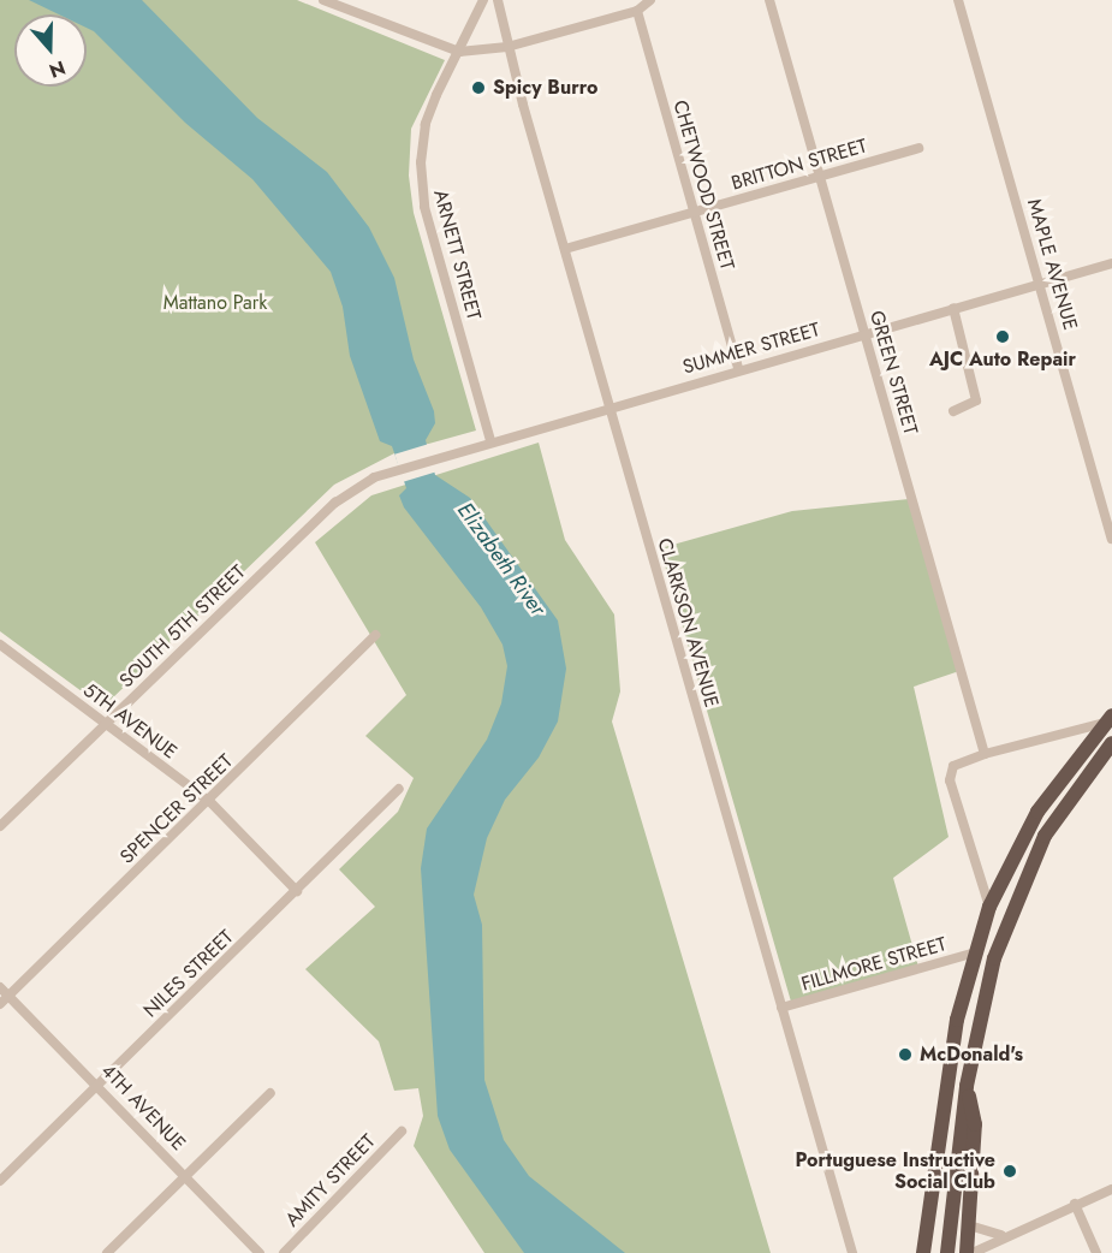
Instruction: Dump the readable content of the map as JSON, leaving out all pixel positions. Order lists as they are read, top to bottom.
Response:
{
  "streets": {
    "street": [
      "BRITTON STREET",
      "CHETWOOD STREET",
      "ARNETT STREET",
      "MAPLE AVENUE",
      "SUMMER STREET",
      "GREEN STREET",
      "CLARKSON AVENUE",
      "SOUTH 5TH STREET",
      "5TH AVENUE",
      "SPENCER STREET",
      "FILLMORE STREET",
      "NILES STREET",
      "4TH AVENUE",
      "AMITY STREET"
    ]
  },
  "crossings": [
    ["BRITTON STREET", "CHETWOOD STREET"],
    ["BRITTON STREET", "GREEN STREET"],
    ["BRITTON STREET", "CLARKSON AVENUE"],
    ["CHETWOOD STREET", "SUMMER STREET"],
    ["ARNETT STREET", "SUMMER STREET"],
    ["MAPLE AVENUE", "SUMMER STREET"],
    ["SUMMER STREET", "GREEN STREET"],
    ["SUMMER STREET", "CLARKSON AVENUE"],
    ["SUMMER STREET", "SOUTH 5TH STREET"],
    ["CLARKSON AVENUE", "FILLMORE STREET"],
    ["SOUTH 5TH STREET", "5TH AVENUE"],
    ["5TH AVENUE", "SPENCER STREET"],
    ["5TH AVENUE", "NILES STREET"],
    ["SPENCER STREET", "4TH AVENUE"],
    ["NILES STREET", "4TH AVENUE"]
  ],
  "water": ["Elizabeth River"],
  "parks": ["Mattano Park"],
  "places": [
    "Spicy Burro",
    "AJC Auto Repair",
    "McDonald's",
    "Portuguese Instructive Social Club"
  ],
  "north": "bottom"
}
